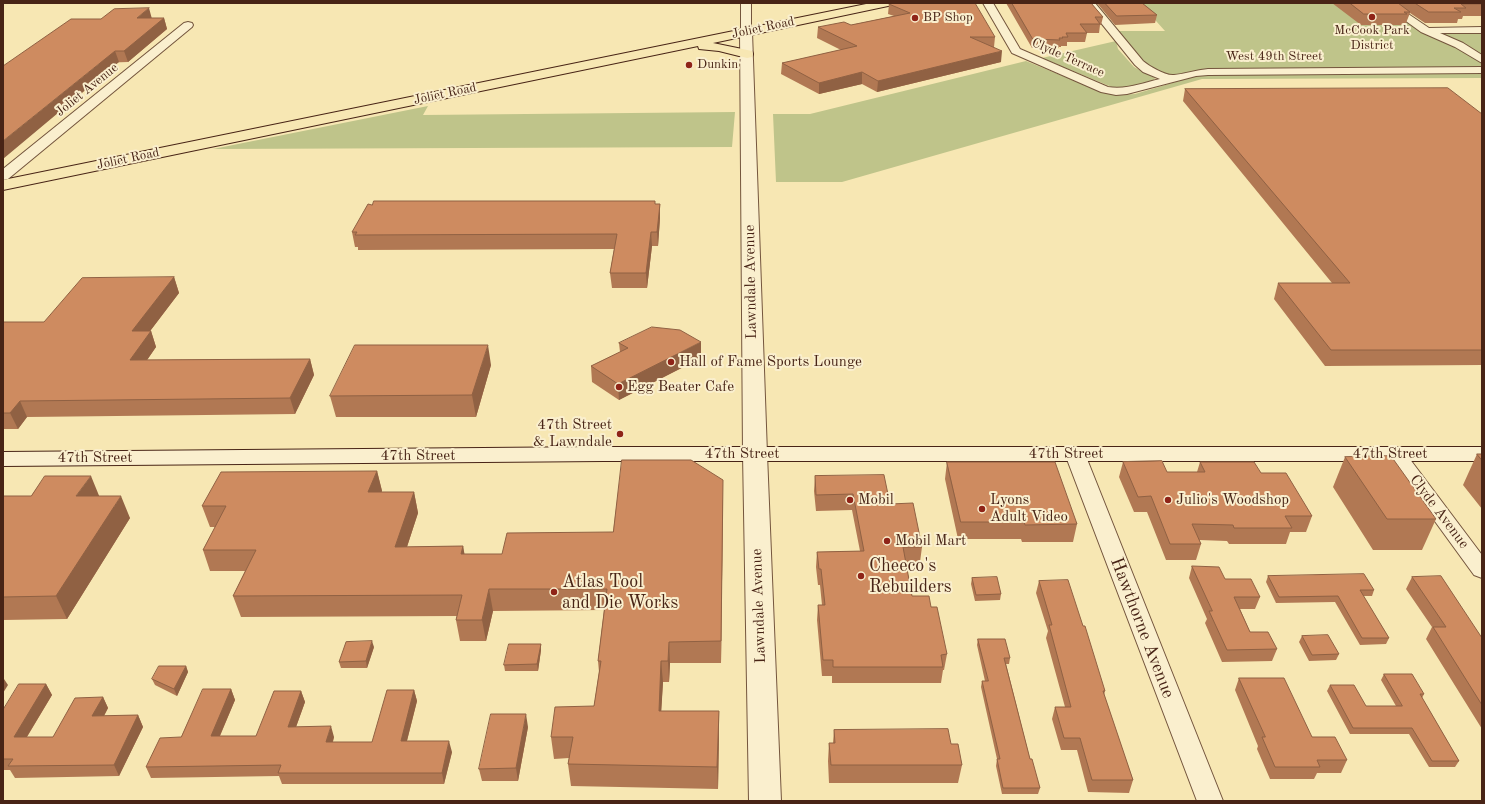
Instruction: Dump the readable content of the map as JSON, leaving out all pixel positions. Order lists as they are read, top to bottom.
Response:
{
  "streets": {
    "main road": ["Joliet Road"],
    "street": [
      "West 49th Street",
      "Clyde Terrace",
      "Joliet Avenue",
      "Lawndale Avenue",
      "47th Street",
      "Clyde Avenue",
      "Hawthorne Avenue"
    ]
  },
  "crossings": [
    ["Joliet Road", "Lawndale Avenue"],
    ["West 49th Street", "Clyde Terrace"],
    ["Lawndale Avenue", "47th Street"],
    ["47th Street", "Clyde Avenue"],
    ["47th Street", "Hawthorne Avenue"]
  ],
  "places": [
    "McCook Park District",
    "BP Shop",
    "Dunkin'",
    "Hall of Fame Sports Lounge",
    "Egg Beater Cafe",
    "47th Street & Lawndale",
    "Mobil",
    "Julio's Woodshop",
    "Lyons Adult Video",
    "Mobil Mart",
    "Cheeco's Rebuilders",
    "Atlas Tool and Die Works"
  ]
}
